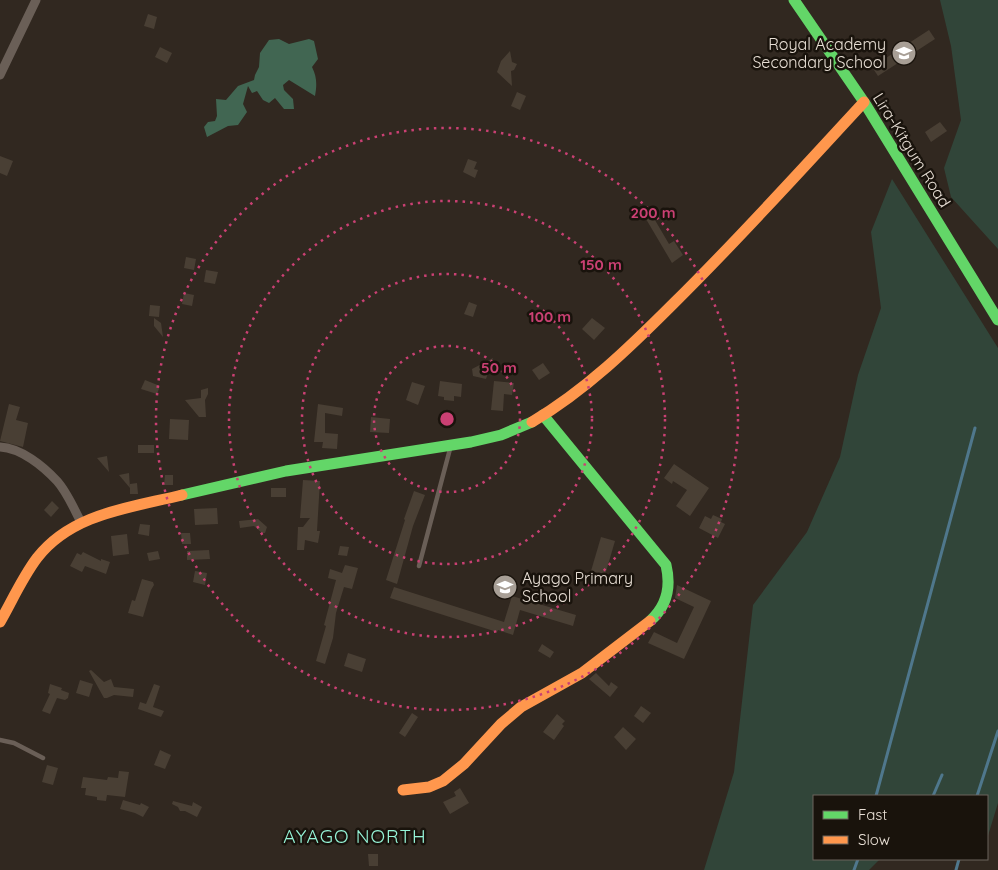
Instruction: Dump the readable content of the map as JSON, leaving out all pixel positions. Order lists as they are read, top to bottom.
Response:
{
  "streets": {
    "street": ["Lira-Kitgum Road"]
  },
  "districts": ["AYAGO NORTH"],
  "places": {
    "school or university": ["Royal Academy Secondary School", "Ayago Primary School"]
  },
  "legend": ["Fast", "Slow"],
  "rings": [
    "200 m",
    "150 m",
    "100 m",
    "50 m"
  ]
}
